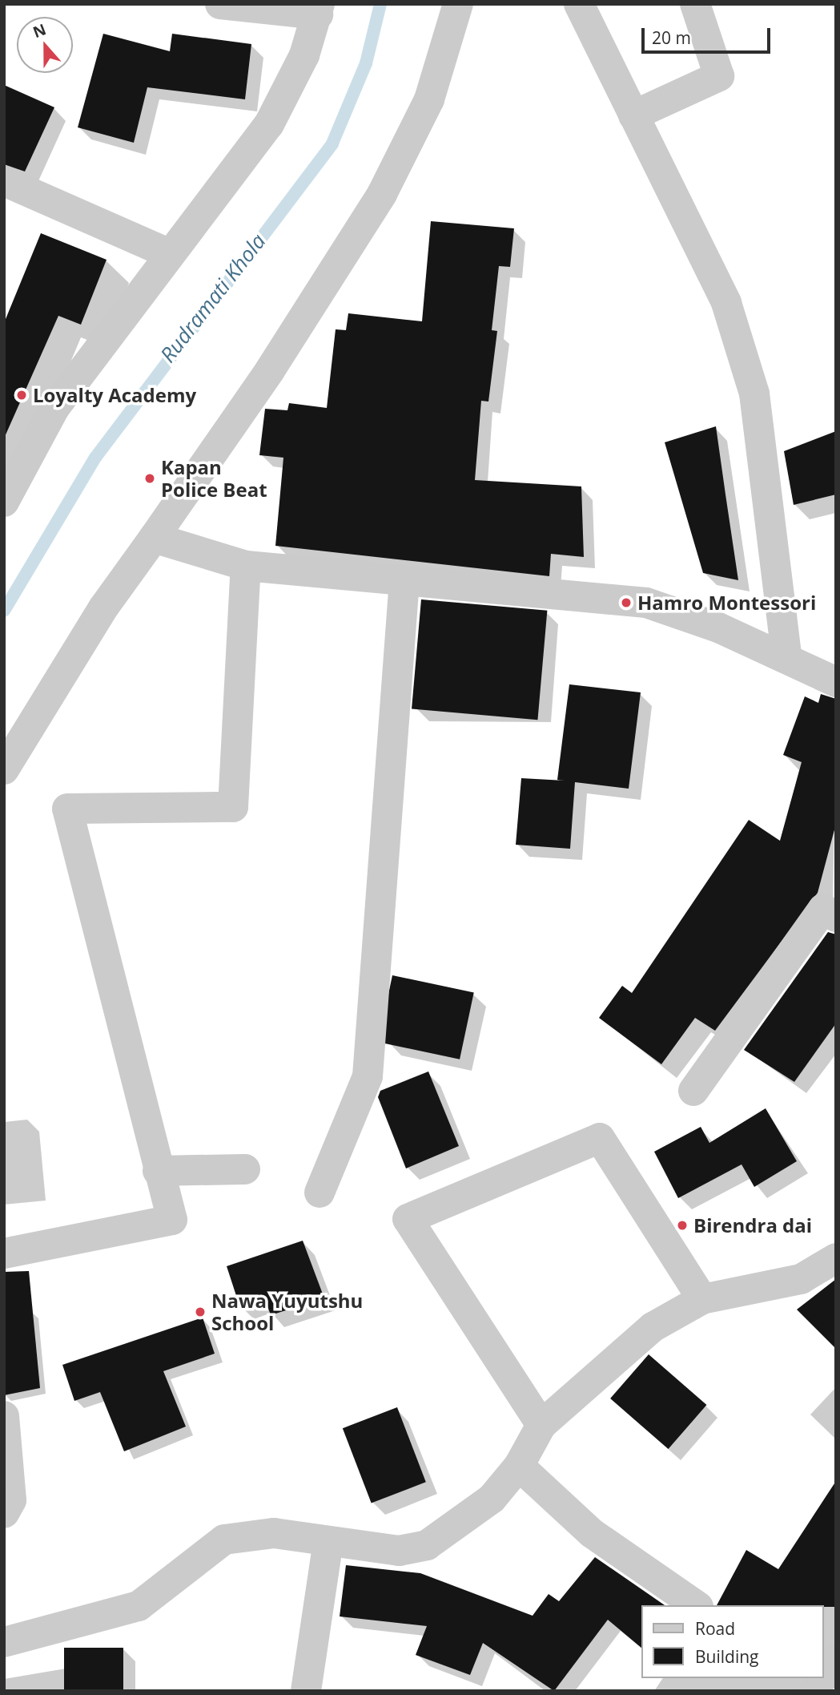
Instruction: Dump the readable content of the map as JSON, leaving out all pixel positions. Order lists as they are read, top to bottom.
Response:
{
  "water": ["Rudramati Khola"],
  "places": [
    "Loyalty Academy",
    "Kapan Police Beat",
    "Hamro Montessori",
    "Birendra dai",
    "Nawa Yuyutshu School"
  ],
  "legend": ["Road", "Building"],
  "scale_bar": "20 m",
  "north": "top"
}
